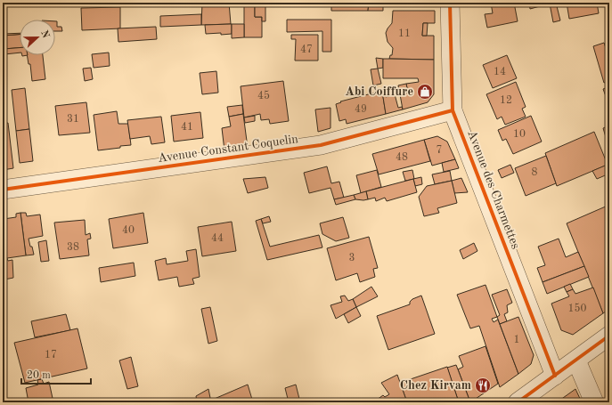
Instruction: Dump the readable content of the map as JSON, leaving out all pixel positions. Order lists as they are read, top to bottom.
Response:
{
  "streets": {
    "street": ["Avenue Constant Coquelin", "Avenue des Charmettes"]
  },
  "crossings": [
    ["Avenue Constant Coquelin", "Avenue des Charmettes"]
  ],
  "places": {
    "shop": ["Abi Coiffure"],
    "restaurant": ["Chez Kirvam"]
  },
  "house_numbers": [
    "11",
    "47",
    "14",
    "45",
    "12",
    "49",
    "31",
    "41",
    "10",
    "7",
    "48",
    "8",
    "40",
    "44",
    "38",
    "3",
    "150",
    "1",
    "17"
  ],
  "scale_bar": "20 m",
  "north": "right"
}
